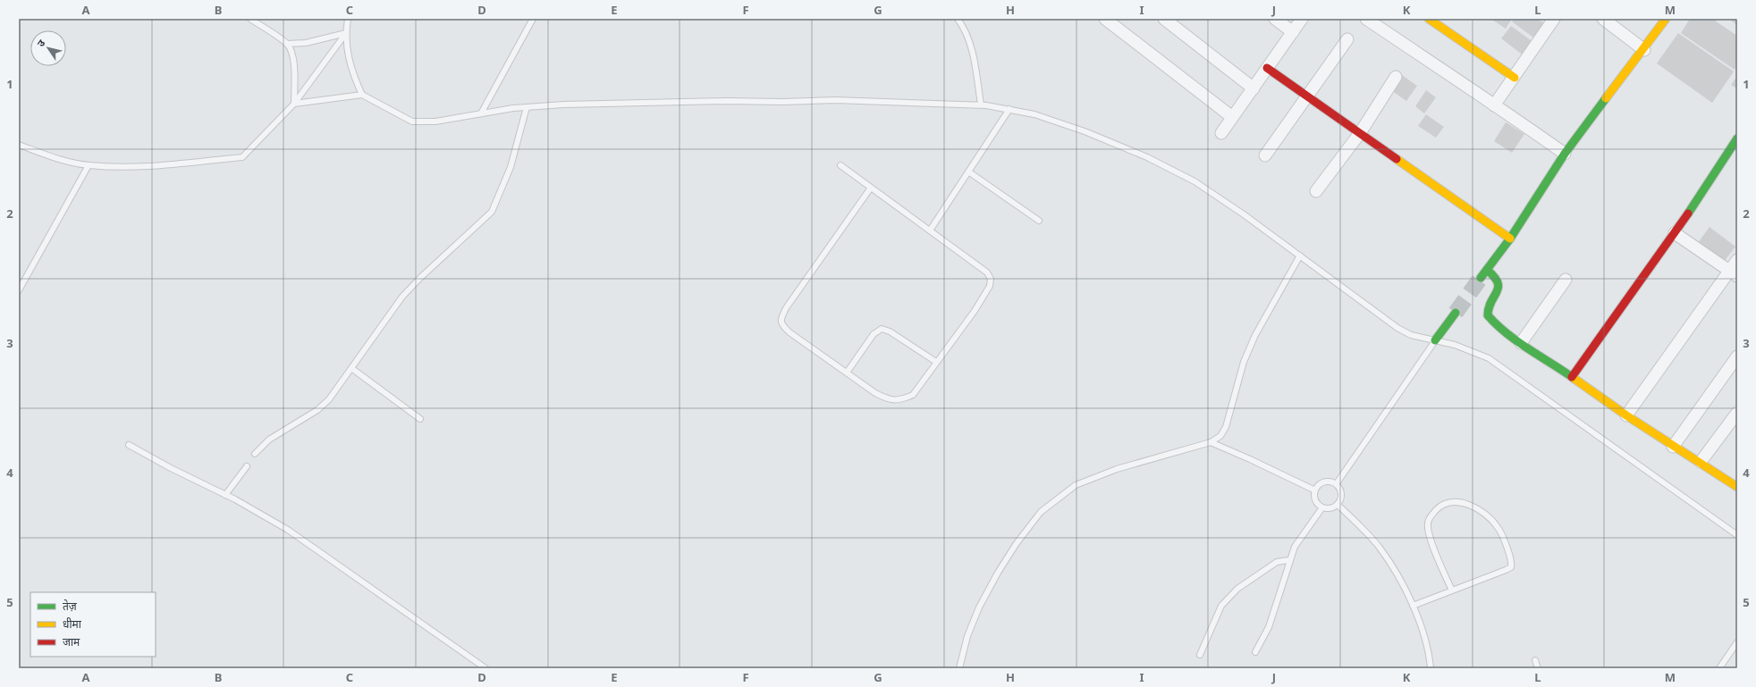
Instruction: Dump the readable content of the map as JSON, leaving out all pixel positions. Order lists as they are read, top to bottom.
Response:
{
  "legend": ["तेज़", "धीमा", "जाम"],
  "north": "top left",
  "grid": {
    "columns": [
      "A",
      "B",
      "C",
      "D",
      "E",
      "F",
      "G",
      "H",
      "I",
      "J",
      "K",
      "L",
      "M"
    ],
    "rows": [
      "1",
      "2",
      "3",
      "4",
      "5"
    ]
  }
}
